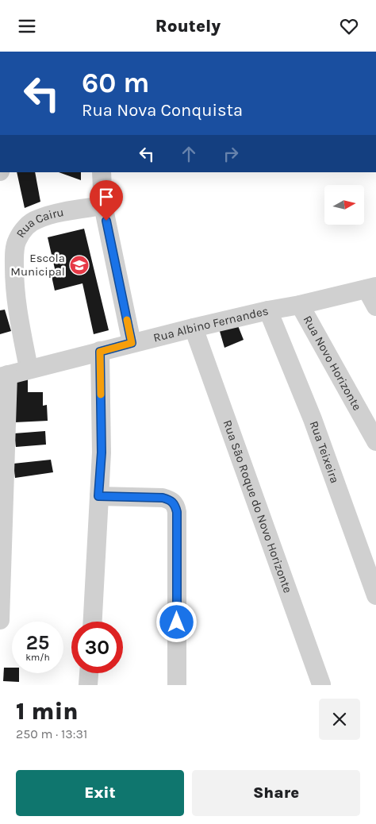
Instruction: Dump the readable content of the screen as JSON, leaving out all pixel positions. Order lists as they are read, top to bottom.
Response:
{
  "streets": {
    "street": [
      "Rua Cairu",
      "Rua Albino Fernandes",
      "Rua Novo Horizonte",
      "Rua Teixeira",
      "Rua São Roque do Novo Horizonte"
    ]
  },
  "crossings": [
    ["Rua Cairu", "Rua Albino Fernandes"],
    ["Rua Albino Fernandes", "Rua Novo Horizonte"],
    ["Rua Albino Fernandes", "Rua Teixeira"],
    ["Rua Albino Fernandes", "Rua São Roque do Novo Horizonte"]
  ],
  "places": {
    "school or university": ["Escola Municipal"]
  },
  "north": "right",
  "page": {
    "header": "Routely",
    "turn": ["60 m", "Rua Nova Conquista"],
    "speed": "25 km/h",
    "limit": "30",
    "heading": ["1 min", "250 m · 13:31"],
    "buttons": ["Exit", "Share"]
  }
}
